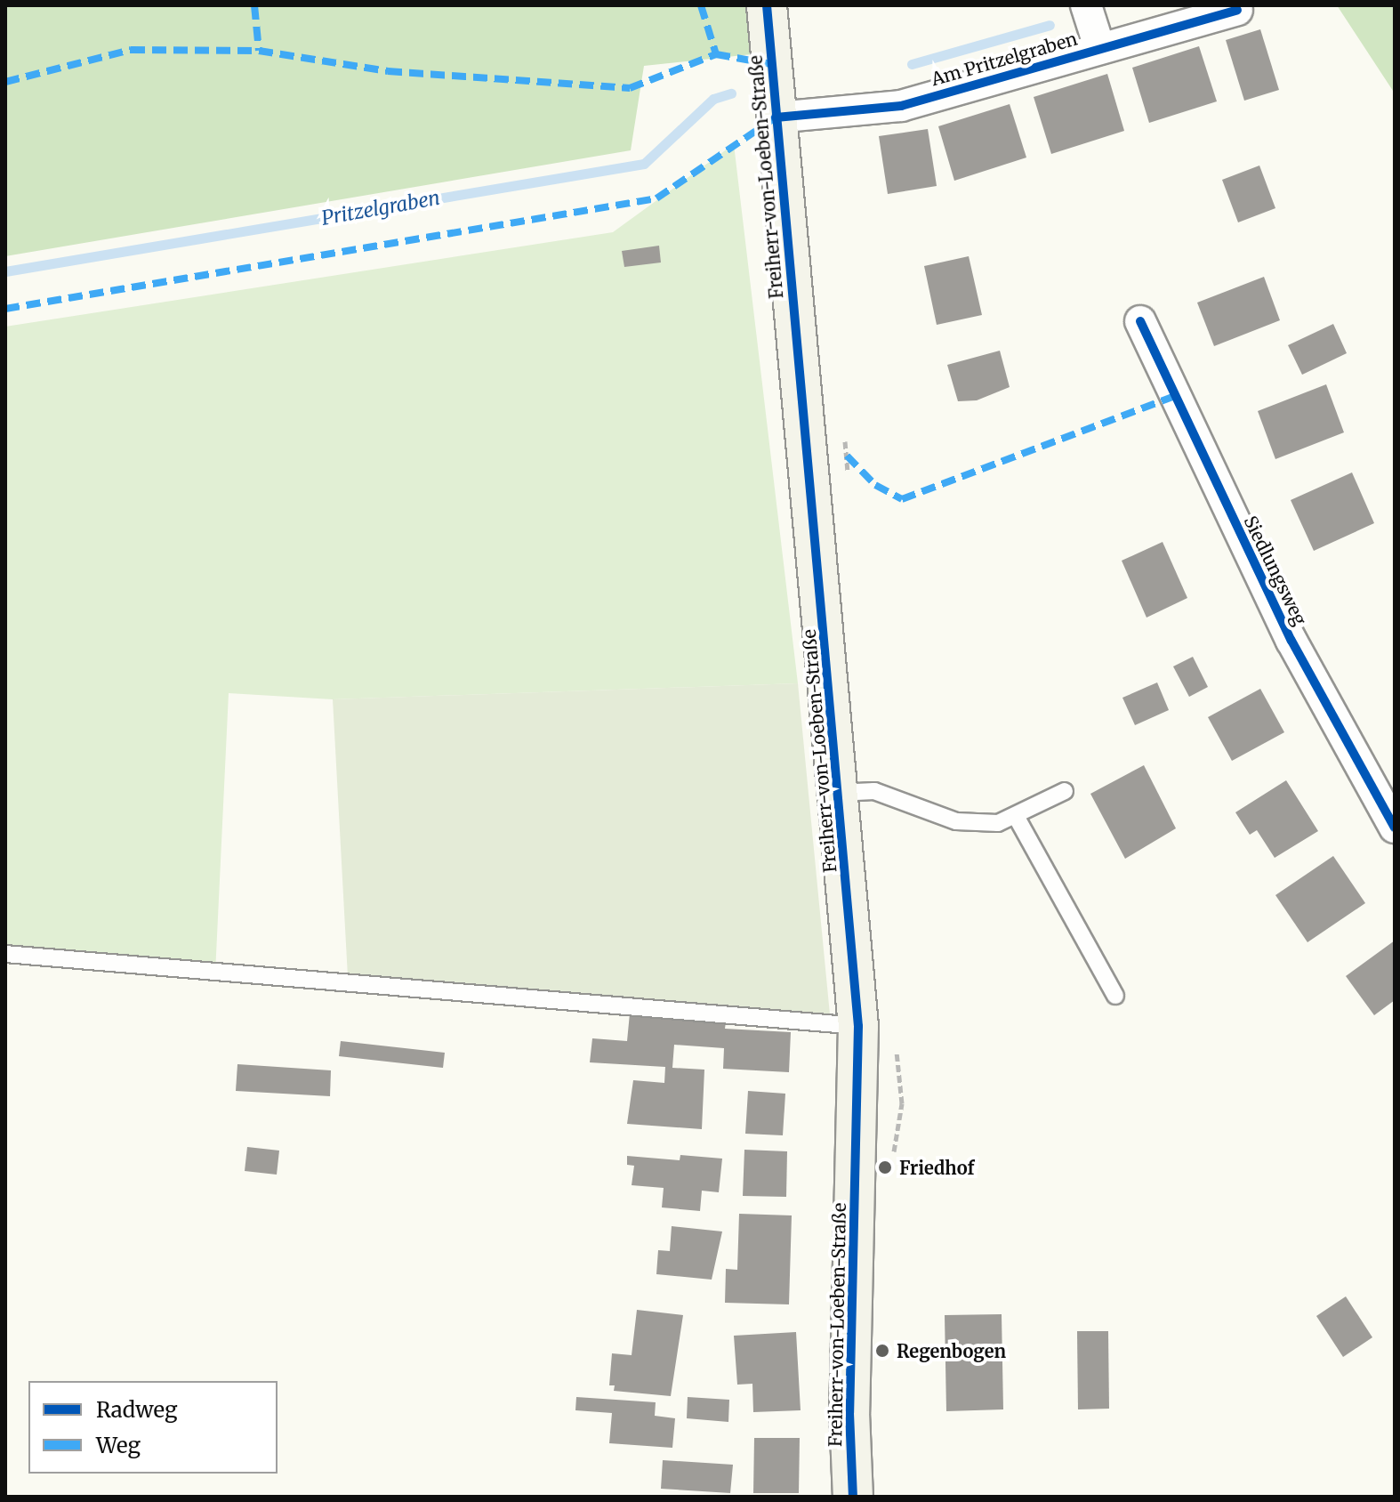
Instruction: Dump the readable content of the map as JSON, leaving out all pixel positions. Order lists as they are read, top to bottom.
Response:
{
  "streets": {
    "main road": ["Freiherr-von-Loeben-Straße"],
    "street": ["Am Pritzelgraben", "Siedlungsweg"]
  },
  "crossings": [
    ["Am Pritzelgraben", "Freiherr-von-Loeben-Straße"]
  ],
  "water": ["Pritzelgraben"],
  "places": ["Friedhof", "Regenbogen"],
  "legend": ["Radweg", "Weg"]
}
